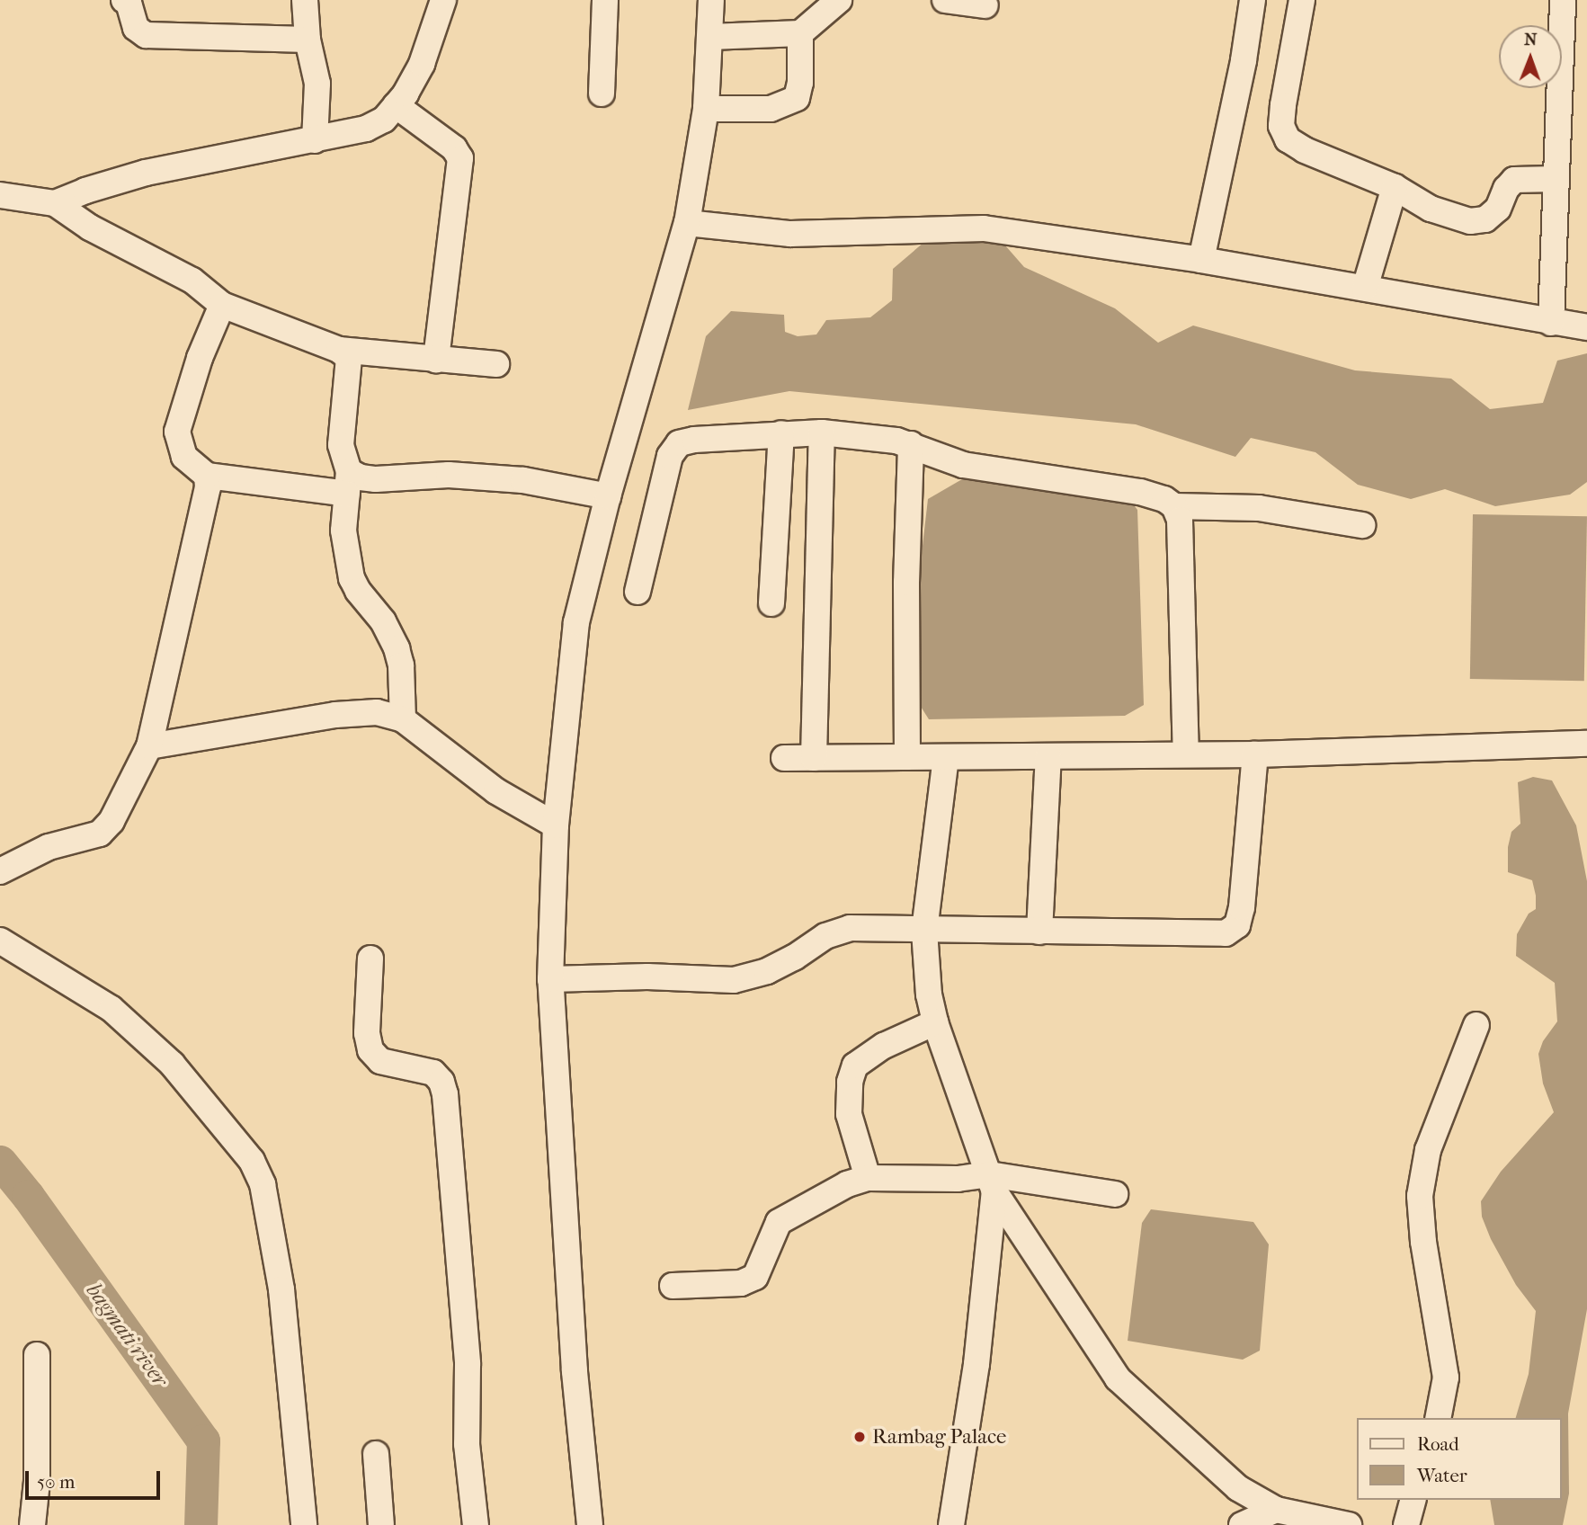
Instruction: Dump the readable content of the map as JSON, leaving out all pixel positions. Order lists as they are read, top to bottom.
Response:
{
  "water": ["bagmati river"],
  "places": ["Rambag Palace"],
  "legend": ["Road", "Water"],
  "scale_bar": "50 m",
  "north": "top"
}
